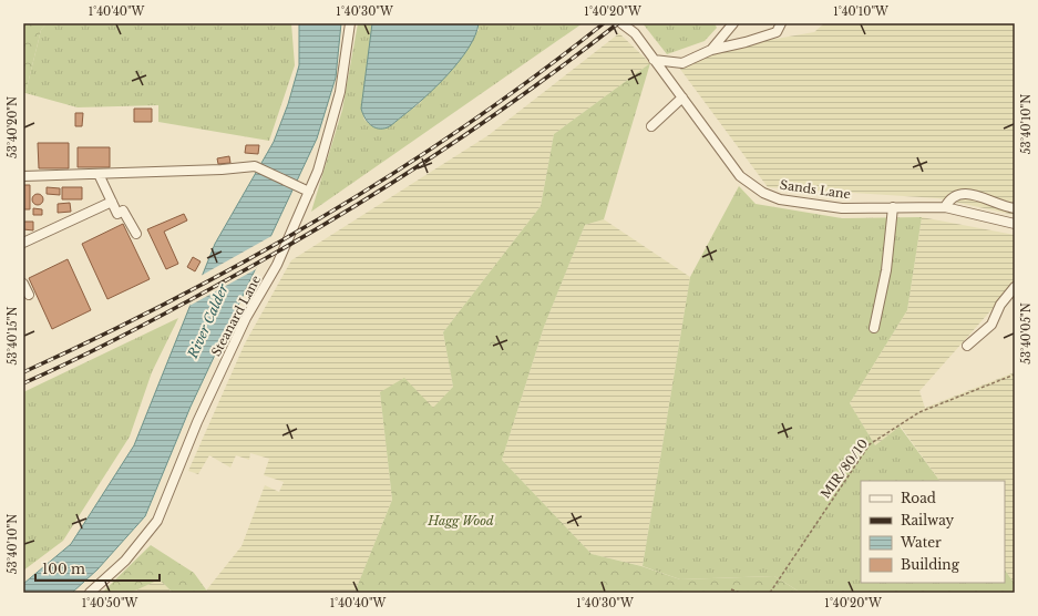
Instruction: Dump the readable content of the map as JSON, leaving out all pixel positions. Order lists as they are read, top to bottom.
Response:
{
  "streets": {
    "street": ["Sands Lane", "Steanard Lane"],
    "path": ["MIR/80/10"]
  },
  "water": ["River Calder"],
  "parks": ["Hagg Wood"],
  "legend": [
    "Road",
    "Railway",
    "Water",
    "Building"
  ],
  "scale_bar": "100 m",
  "coordinates": [
    "1°40'40\"W",
    "1°40'30\"W",
    "1°40'20\"W",
    "1°40'10\"W",
    "53°40'10\"N",
    "53°40'20\"N",
    "53°40'05\"N",
    "53°40'15\"N",
    "1°40'50\"W"
  ]
}
